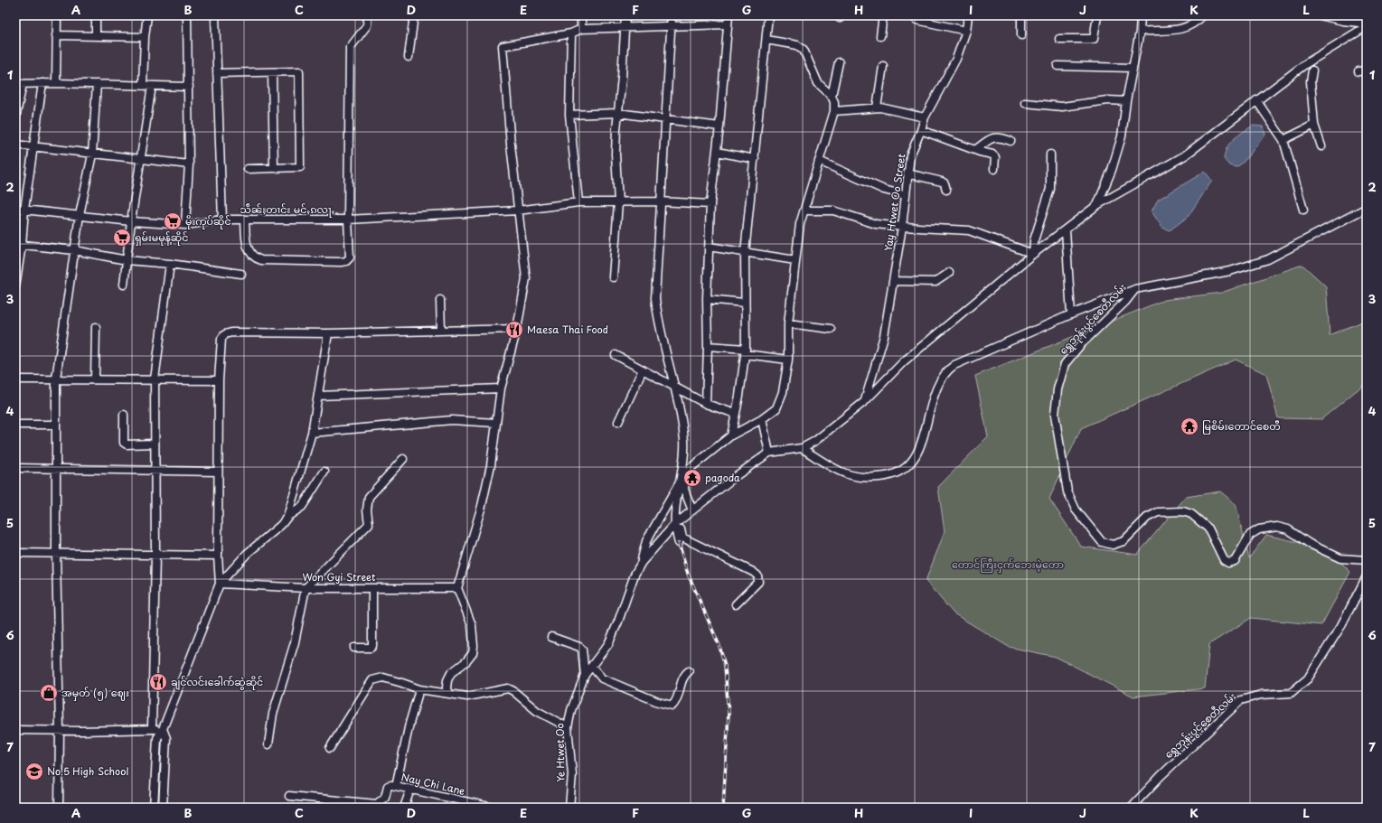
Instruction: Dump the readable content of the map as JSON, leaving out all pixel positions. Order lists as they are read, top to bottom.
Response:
{
  "streets": {
    "street": [
      "Yay Htwet Oo Street",
      "သဵၼ်ႈတၢင်း မင်ႇၵလႃႇ",
      "ရွှေဘုန်းပွင့်စေတီလမ်း",
      "Won Gyi Street",
      "Ye Htwet Oo",
      "Nay Chi Lane"
    ]
  },
  "parks": ["တောင်ကြီးငှက်ဘေးမဲ့တော"],
  "places": {
    "supermarket": ["မိုးကုပ်ဆိုင်", "ရှမ်းမမုန့်ဆိုင်"],
    "restaurant": ["Maesa Thai Food", "ချင်လင်းခေါက်ဆွဲဆိုင်"],
    "temple": ["မြစိမ်းတောင်စေတီ", "pagoda"],
    "shop": ["အမှတ် (၅) ဈေး"],
    "school or university": ["No.5 High School"]
  },
  "grid": {
    "columns": [
      "A",
      "B",
      "C",
      "D",
      "E",
      "F",
      "G",
      "H",
      "I",
      "J",
      "K",
      "L"
    ],
    "rows": [
      "1",
      "2",
      "3",
      "4",
      "5",
      "6",
      "7"
    ]
  }
}
